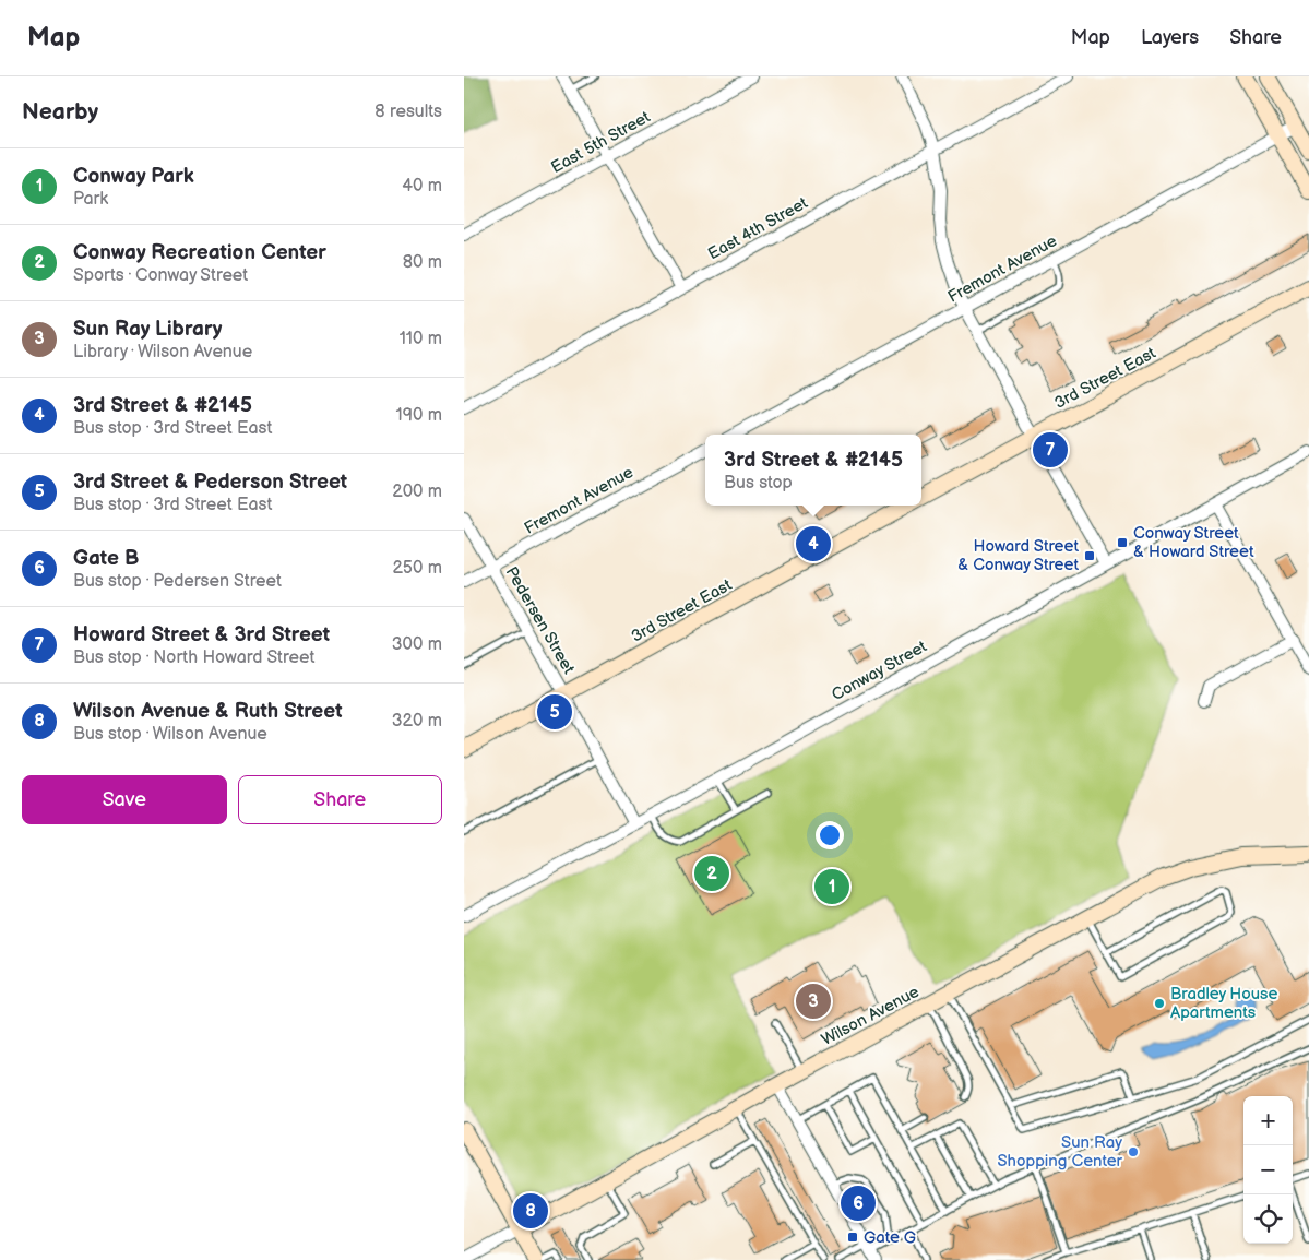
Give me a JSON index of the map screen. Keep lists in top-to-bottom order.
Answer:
{
  "streets": {
    "street": [
      "East 5th Street",
      "East 4th Street",
      "Fremont Avenue",
      "3rd Street East",
      "Pedersen Street",
      "Conway Street",
      "Wilson Avenue"
    ]
  },
  "crossings": [
    ["Fremont Avenue", "Pedersen Street"],
    ["3rd Street East", "Pedersen Street"],
    ["Pedersen Street", "Conway Street"]
  ],
  "places": {
    "transit": ["Conway Street & Howard Street", "Howard Street & Conway Street", "Gate G"],
    "other": ["Bradley House Apartments", "Sun Ray Shopping Center"]
  },
  "page": {
    "header": "Map",
    "nav": ["Map", "Layers", "Share"],
    "heading": ["Nearby", "8 results"],
    "list": [
      {
        "mark": "1",
        "name": "Conway Park",
        "note": "Park",
        "value": "40 m"
      },
      {
        "mark": "2",
        "name": "Conway Recreation Center",
        "note": "Sports · Conway Street",
        "value": "80 m"
      },
      {
        "mark": "3",
        "name": "Sun Ray Library",
        "note": "Library · Wilson Avenue",
        "value": "110 m"
      },
      {
        "mark": "4",
        "name": "3rd Street & #2145",
        "note": "Bus stop · 3rd Street East",
        "value": "190 m"
      },
      {
        "mark": "5",
        "name": "3rd Street & Pederson Street",
        "note": "Bus stop · 3rd Street East",
        "value": "200 m"
      },
      {
        "mark": "6",
        "name": "Gate B",
        "note": "Bus stop · Pedersen Street",
        "value": "250 m"
      },
      {
        "mark": "7",
        "name": "Howard Street & 3rd Street",
        "note": "Bus stop · North Howard Street",
        "value": "300 m"
      },
      {
        "mark": "8",
        "name": "Wilson Avenue & Ruth Street",
        "note": "Bus stop · Wilson Avenue",
        "value": "320 m"
      }
    ],
    "pins": [
      "7",
      "4",
      "5",
      "2",
      "1",
      "3",
      "6",
      "8"
    ],
    "popup": ["3rd Street & #2145", "Bus stop"],
    "buttons": ["Save", "Share"],
    "map_buttons": ["+", "−"]
  }
}
